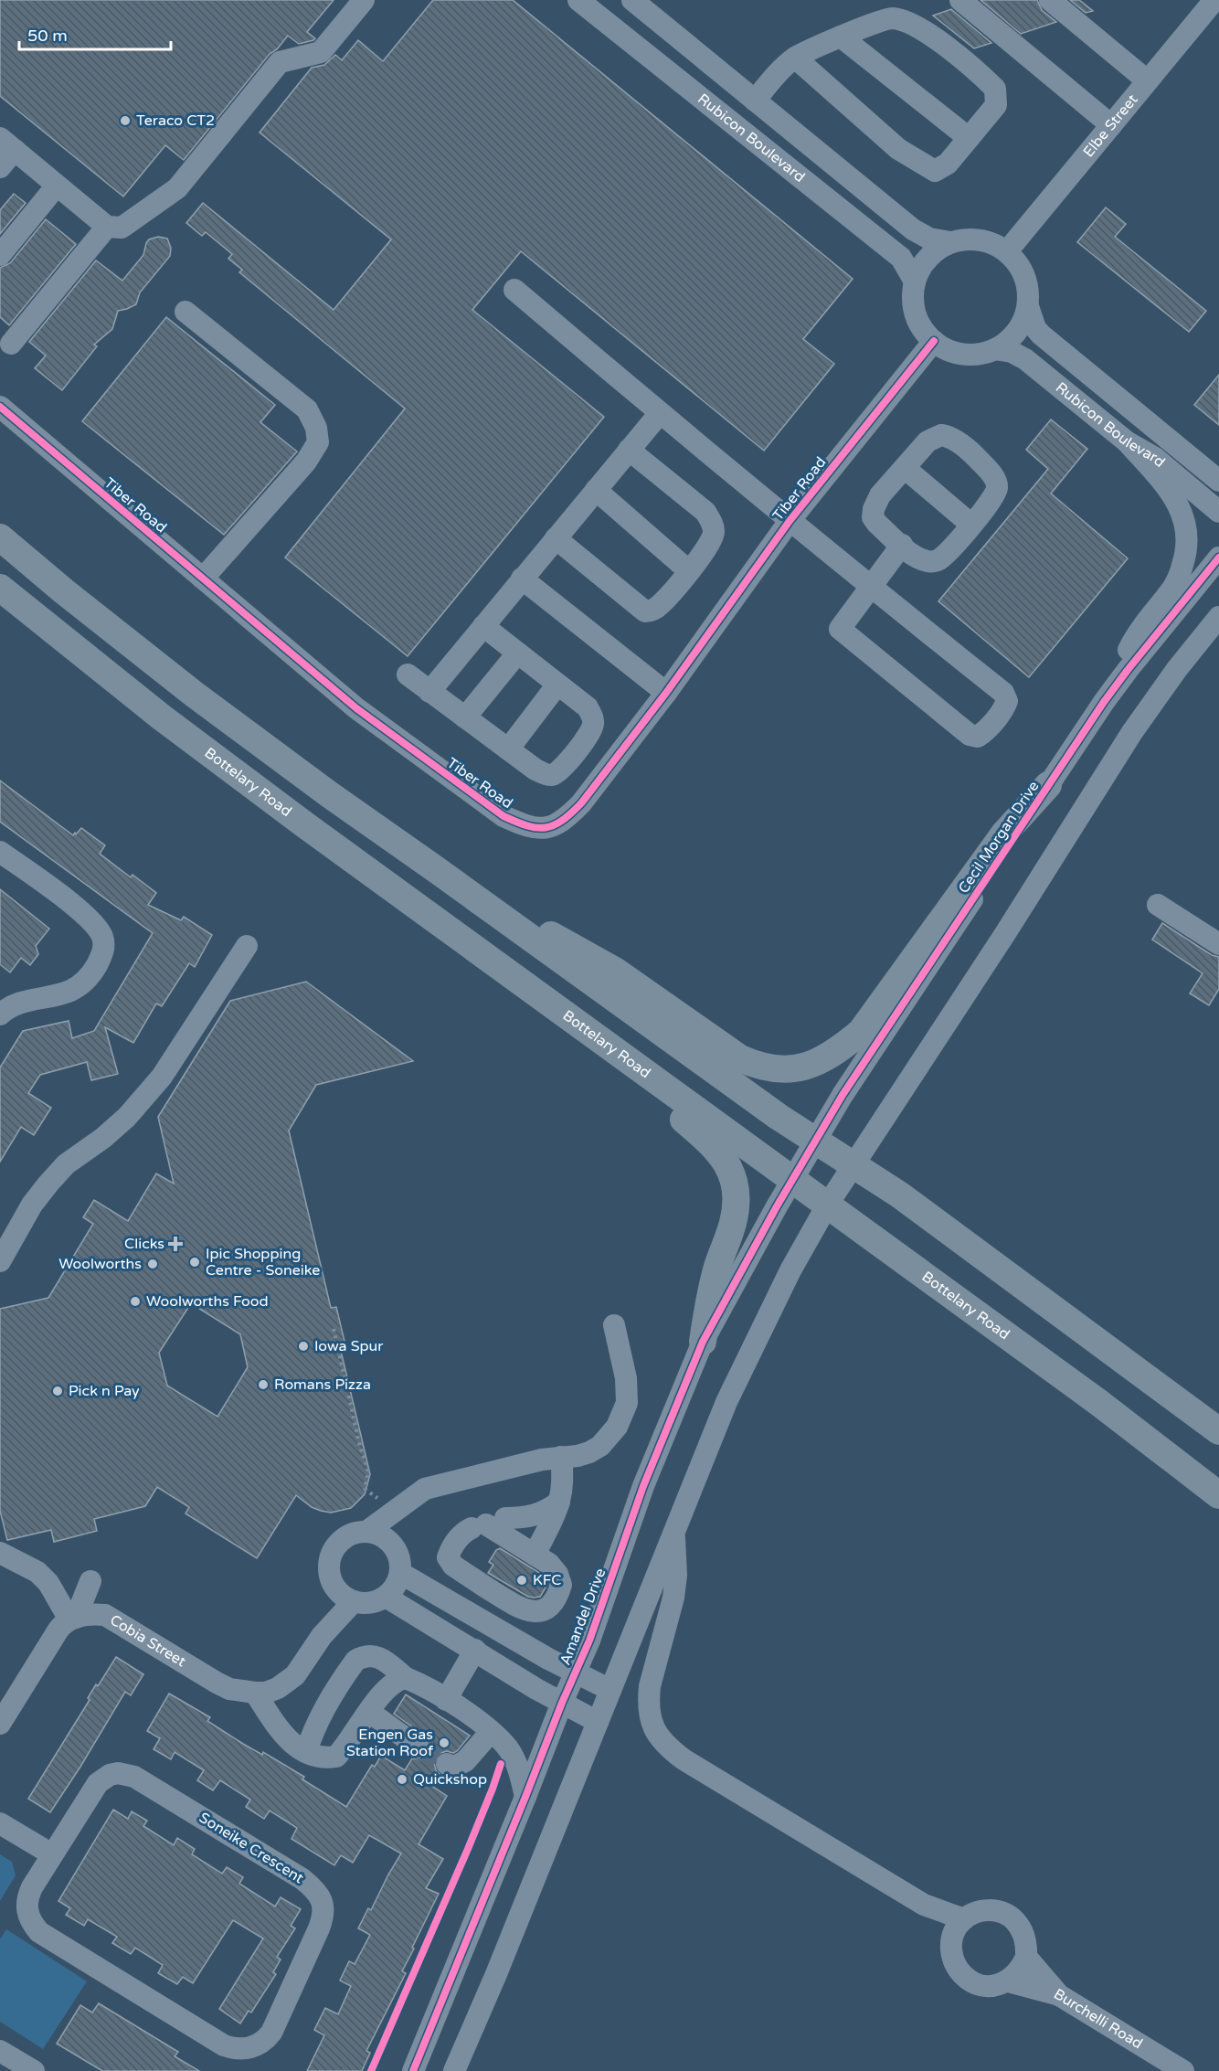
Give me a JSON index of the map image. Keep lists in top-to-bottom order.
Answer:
{
  "streets": {
    "main road": ["Bottelary Road"],
    "street": [
      "Elbe Street",
      "Rubicon Boulevard",
      "Tiber Road",
      "Cecil Morgan Drive",
      "Amandel Drive",
      "Cobia Street",
      "Soneike Crescent",
      "Burchelli Road"
    ]
  },
  "crossings": [
    ["Elbe Street", "Rubicon Boulevard"],
    ["Elbe Street", "Tiber Road"],
    ["Rubicon Boulevard", "Tiber Road"],
    ["Bottelary Road", "Cecil Morgan Drive"],
    ["Bottelary Road", "Amandel Drive"],
    ["Cecil Morgan Drive", "Amandel Drive"]
  ],
  "places": {
    "other": [
      "Teraco CT2",
      "Ipic Shopping Centre - Soneike",
      "Woolworths",
      "Woolworths Food",
      "Iowa Spur",
      "Romans Pizza",
      "Pick n Pay",
      "KFC",
      "Engen Gas Station Roof",
      "Quickshop"
    ],
    "health": ["Clicks"]
  },
  "scale_bar": "50 m"
}
